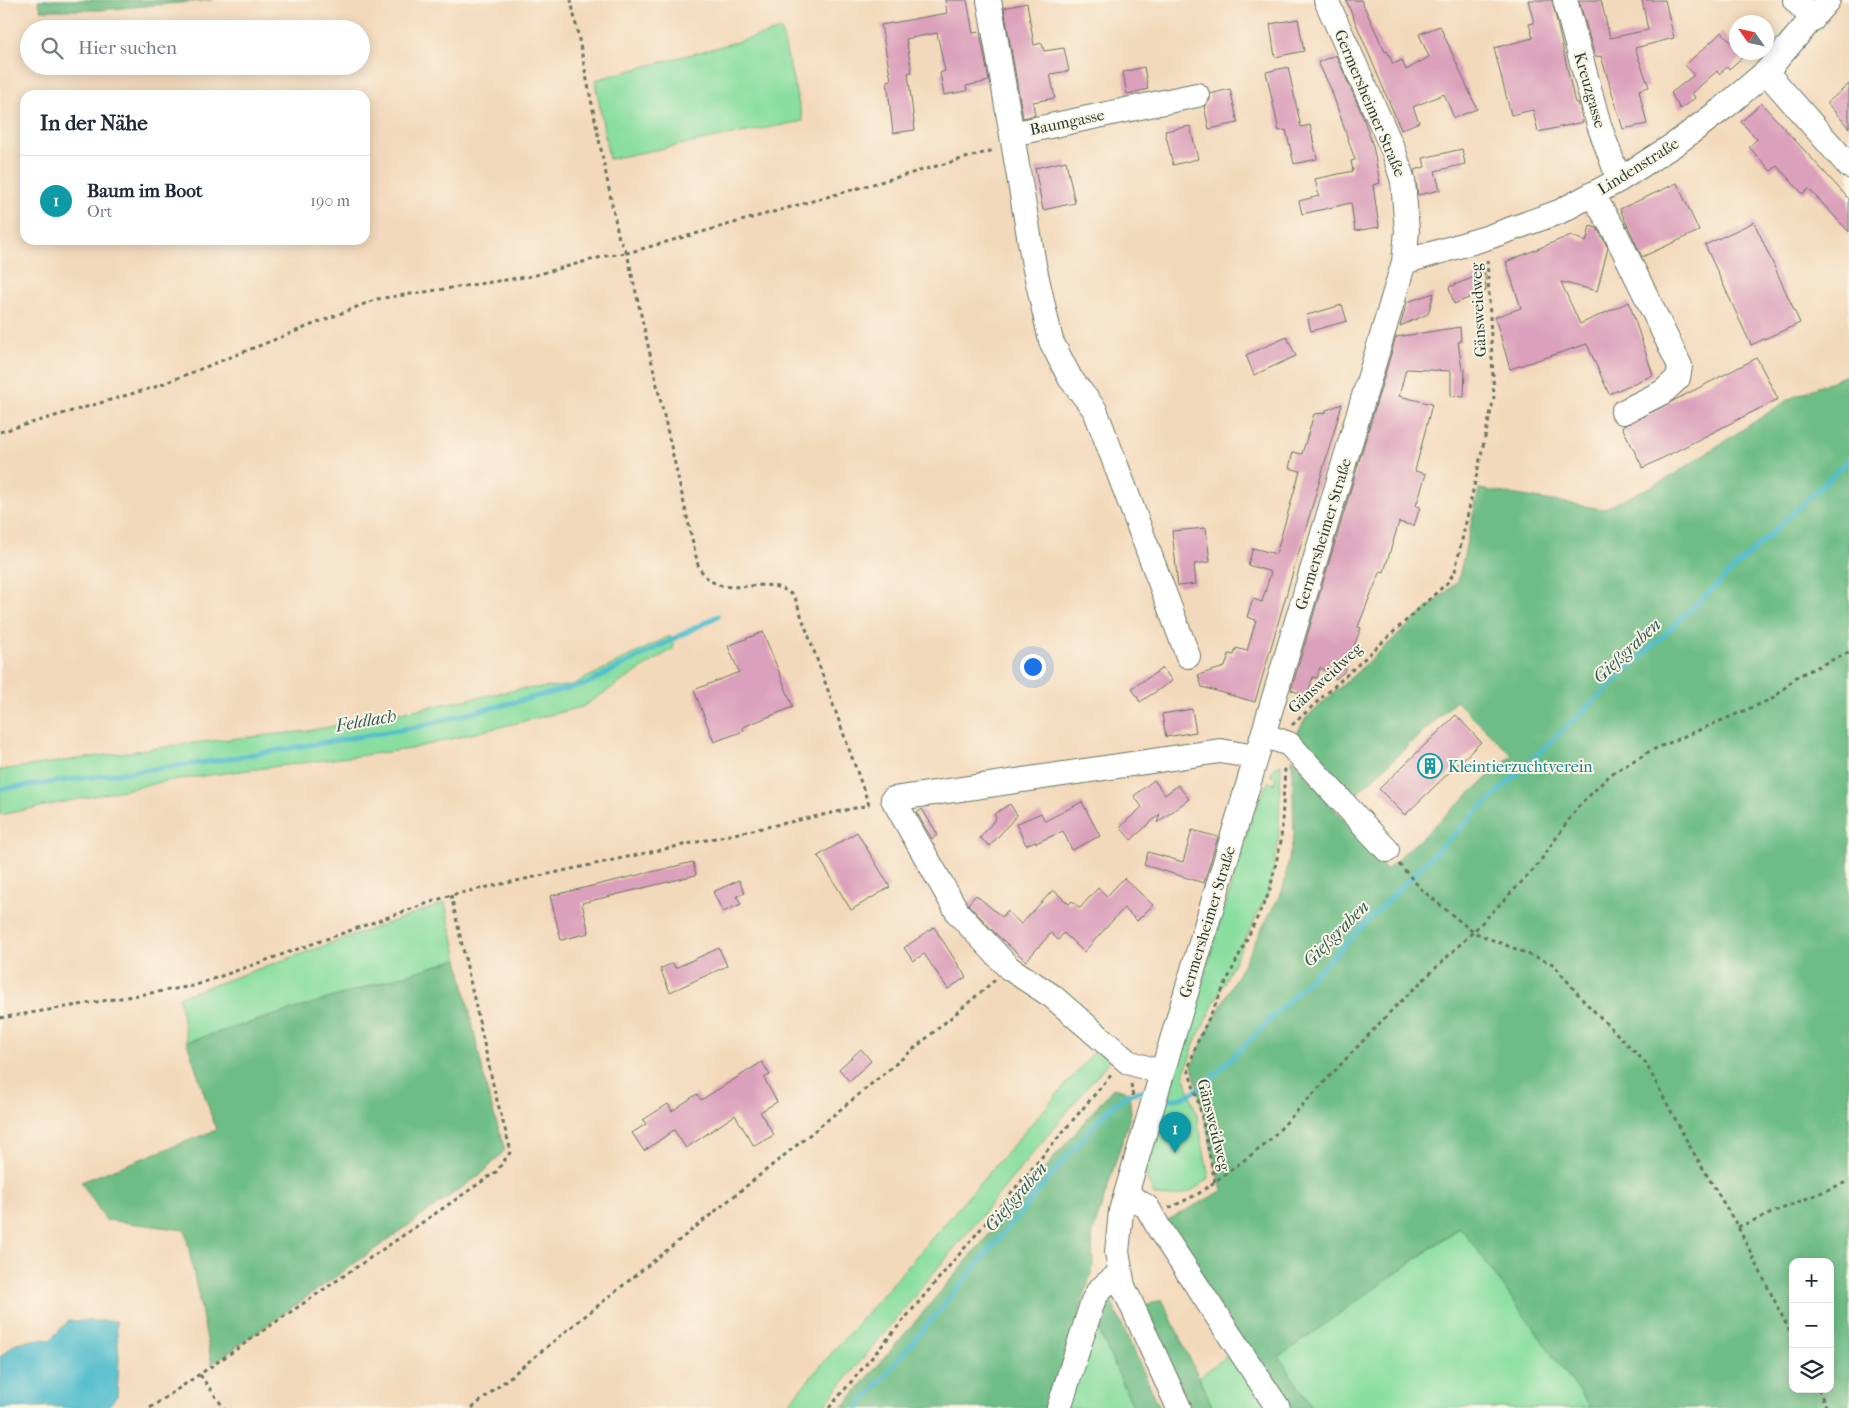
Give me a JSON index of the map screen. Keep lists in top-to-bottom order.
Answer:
{
  "streets": {
    "street": [
      "Kreuzgasse",
      "Germersheimer Straße",
      "Baumgasse",
      "Lindenstraße"
    ],
    "path": ["Gänsweidweg"]
  },
  "crossings": [
    ["Kreuzgasse", "Lindenstraße"],
    ["Germersheimer Straße", "Lindenstraße"],
    ["Lindenstraße", "Gänsweidweg"]
  ],
  "water": ["Gießgraben", "Feldlach"],
  "places": {
    "building": ["Kleintierzuchtverein"]
  },
  "north": "top left",
  "page": {
    "search": "Hier suchen",
    "heading": "In der Nähe",
    "list": [
      {
        "mark": "1",
        "name": "Baum im Boot",
        "note": "Ort",
        "value": "190 m"
      }
    ],
    "pins": "1",
    "map_buttons": ["+", "−"]
  }
}
